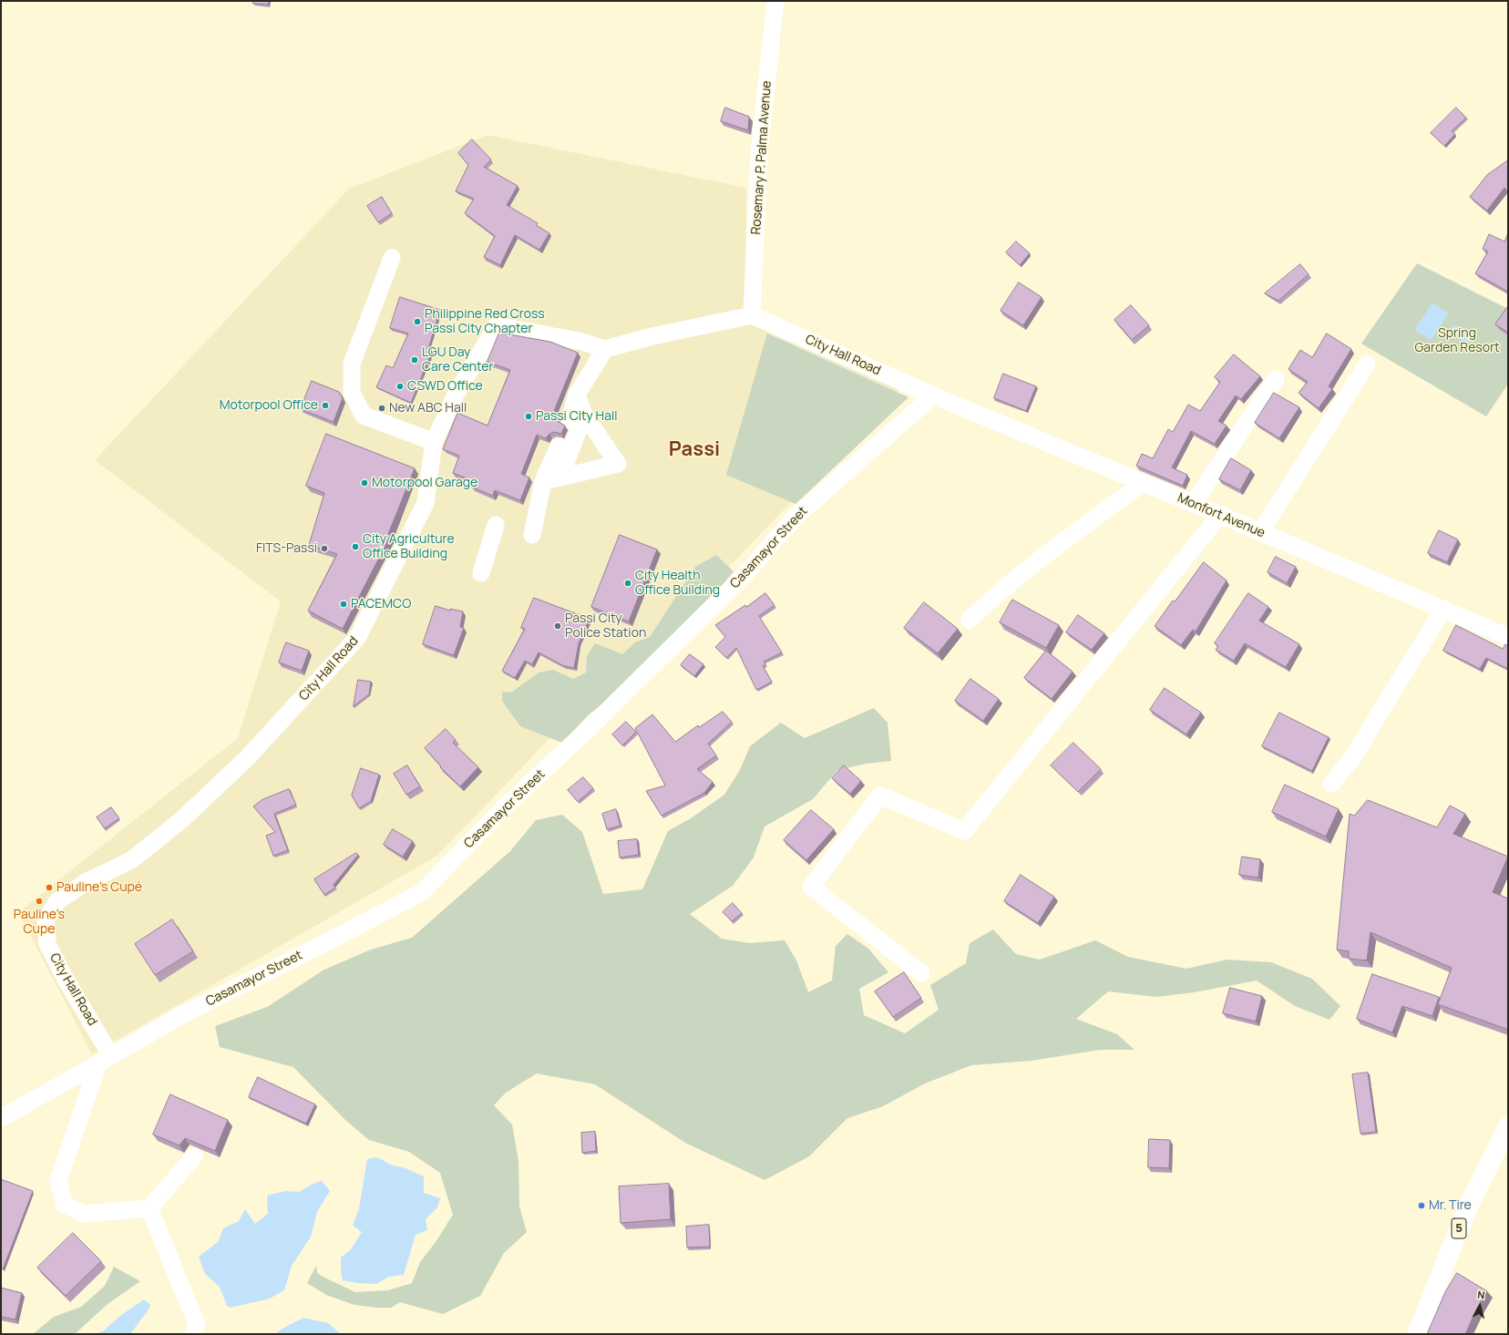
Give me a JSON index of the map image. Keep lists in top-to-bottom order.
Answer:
{
  "streets": {
    "highway": ["5"],
    "street": [
      "Rosemary P. Palma Avenue",
      "City Hall Road",
      "Monfort Avenue",
      "Casamayor Street"
    ]
  },
  "crossings": [
    ["Rosemary P. Palma Avenue", "City Hall Road"],
    ["City Hall Road", "Monfort Avenue"],
    ["City Hall Road", "Casamayor Street"],
    ["Monfort Avenue", "Casamayor Street"]
  ],
  "districts": ["Passi"],
  "parks": ["Spring Garden Resort"],
  "places": [
    "Philippine Red Cross Passi City Chapter",
    "LGU Day Care Center",
    "CSWD Office",
    "Motorpool Office",
    "New ABC Hall",
    "Passi City Hall",
    "Motorpool Garage",
    "City Agriculture Office Building",
    "FITS-Passi",
    "City Health Office Building",
    "PACEMCO",
    "Passi City Police Station",
    "Pauline's Cupé",
    "Pauline's Cupe",
    "Mr. Tire"
  ],
  "north": "top"
}
